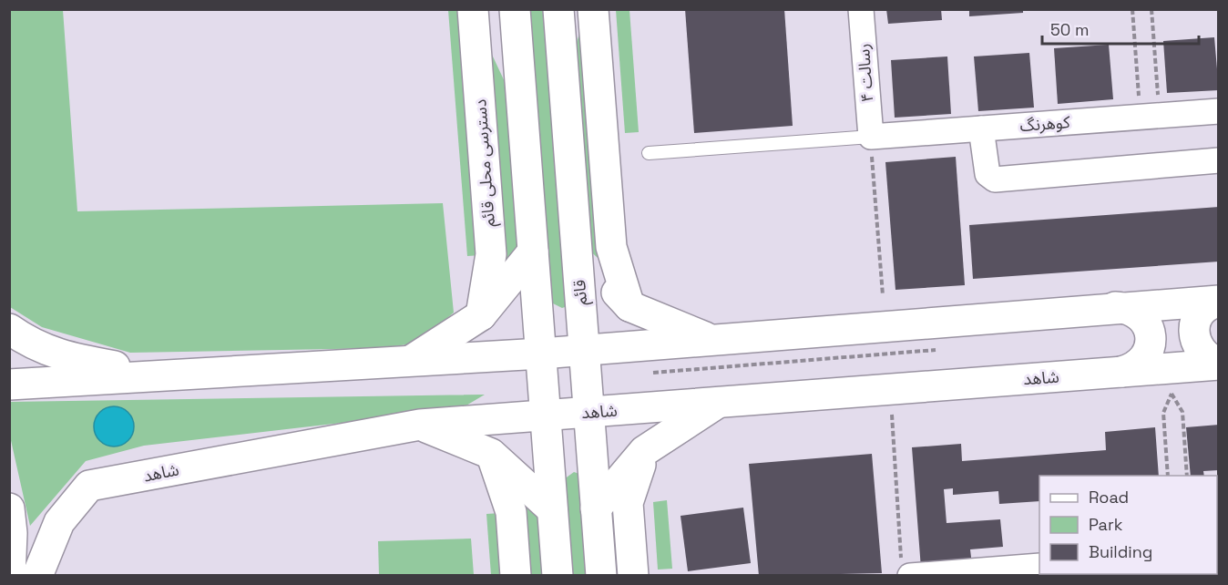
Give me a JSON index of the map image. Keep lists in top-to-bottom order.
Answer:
{
  "streets": {
    "main road": ["دسترسی محلی قائم", "قائم", "شاهد"],
    "street": ["رسالت ۴", "کوهرنگ"]
  },
  "crossings": [
    ["رسالت ۴", "کوهرنگ"],
    ["قائم", "شاهد"]
  ],
  "legend": ["Road", "Park", "Building"],
  "scale_bar": "50 m"
}
